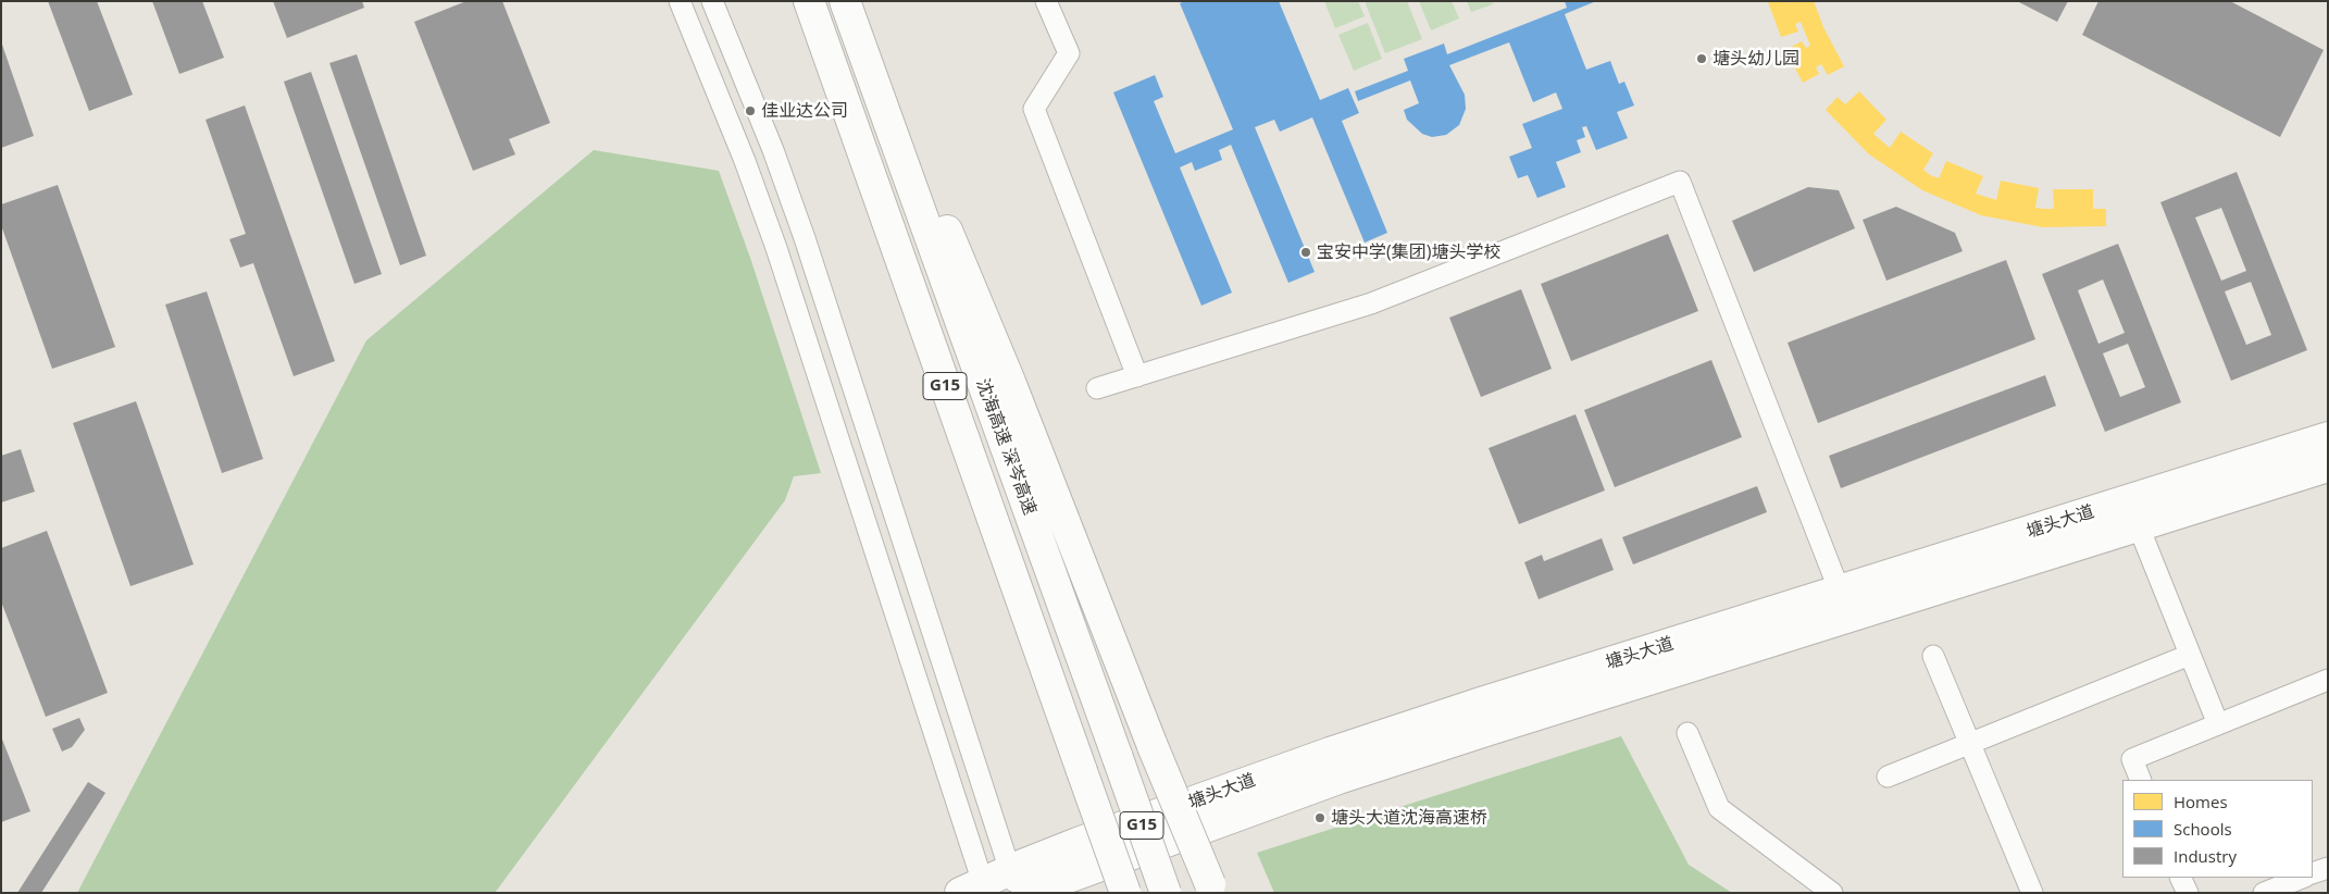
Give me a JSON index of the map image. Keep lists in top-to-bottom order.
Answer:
{
  "streets": {
    "main road": ["G15", "沈海高速 深岑高速", "塘头大道"]
  },
  "places": [
    "塘头幼儿园",
    "佳业达公司",
    "宝安中学(集团)塘头学校",
    "塘头大道沈海高速桥"
  ],
  "legend": ["Homes", "Schools", "Industry"]
}
